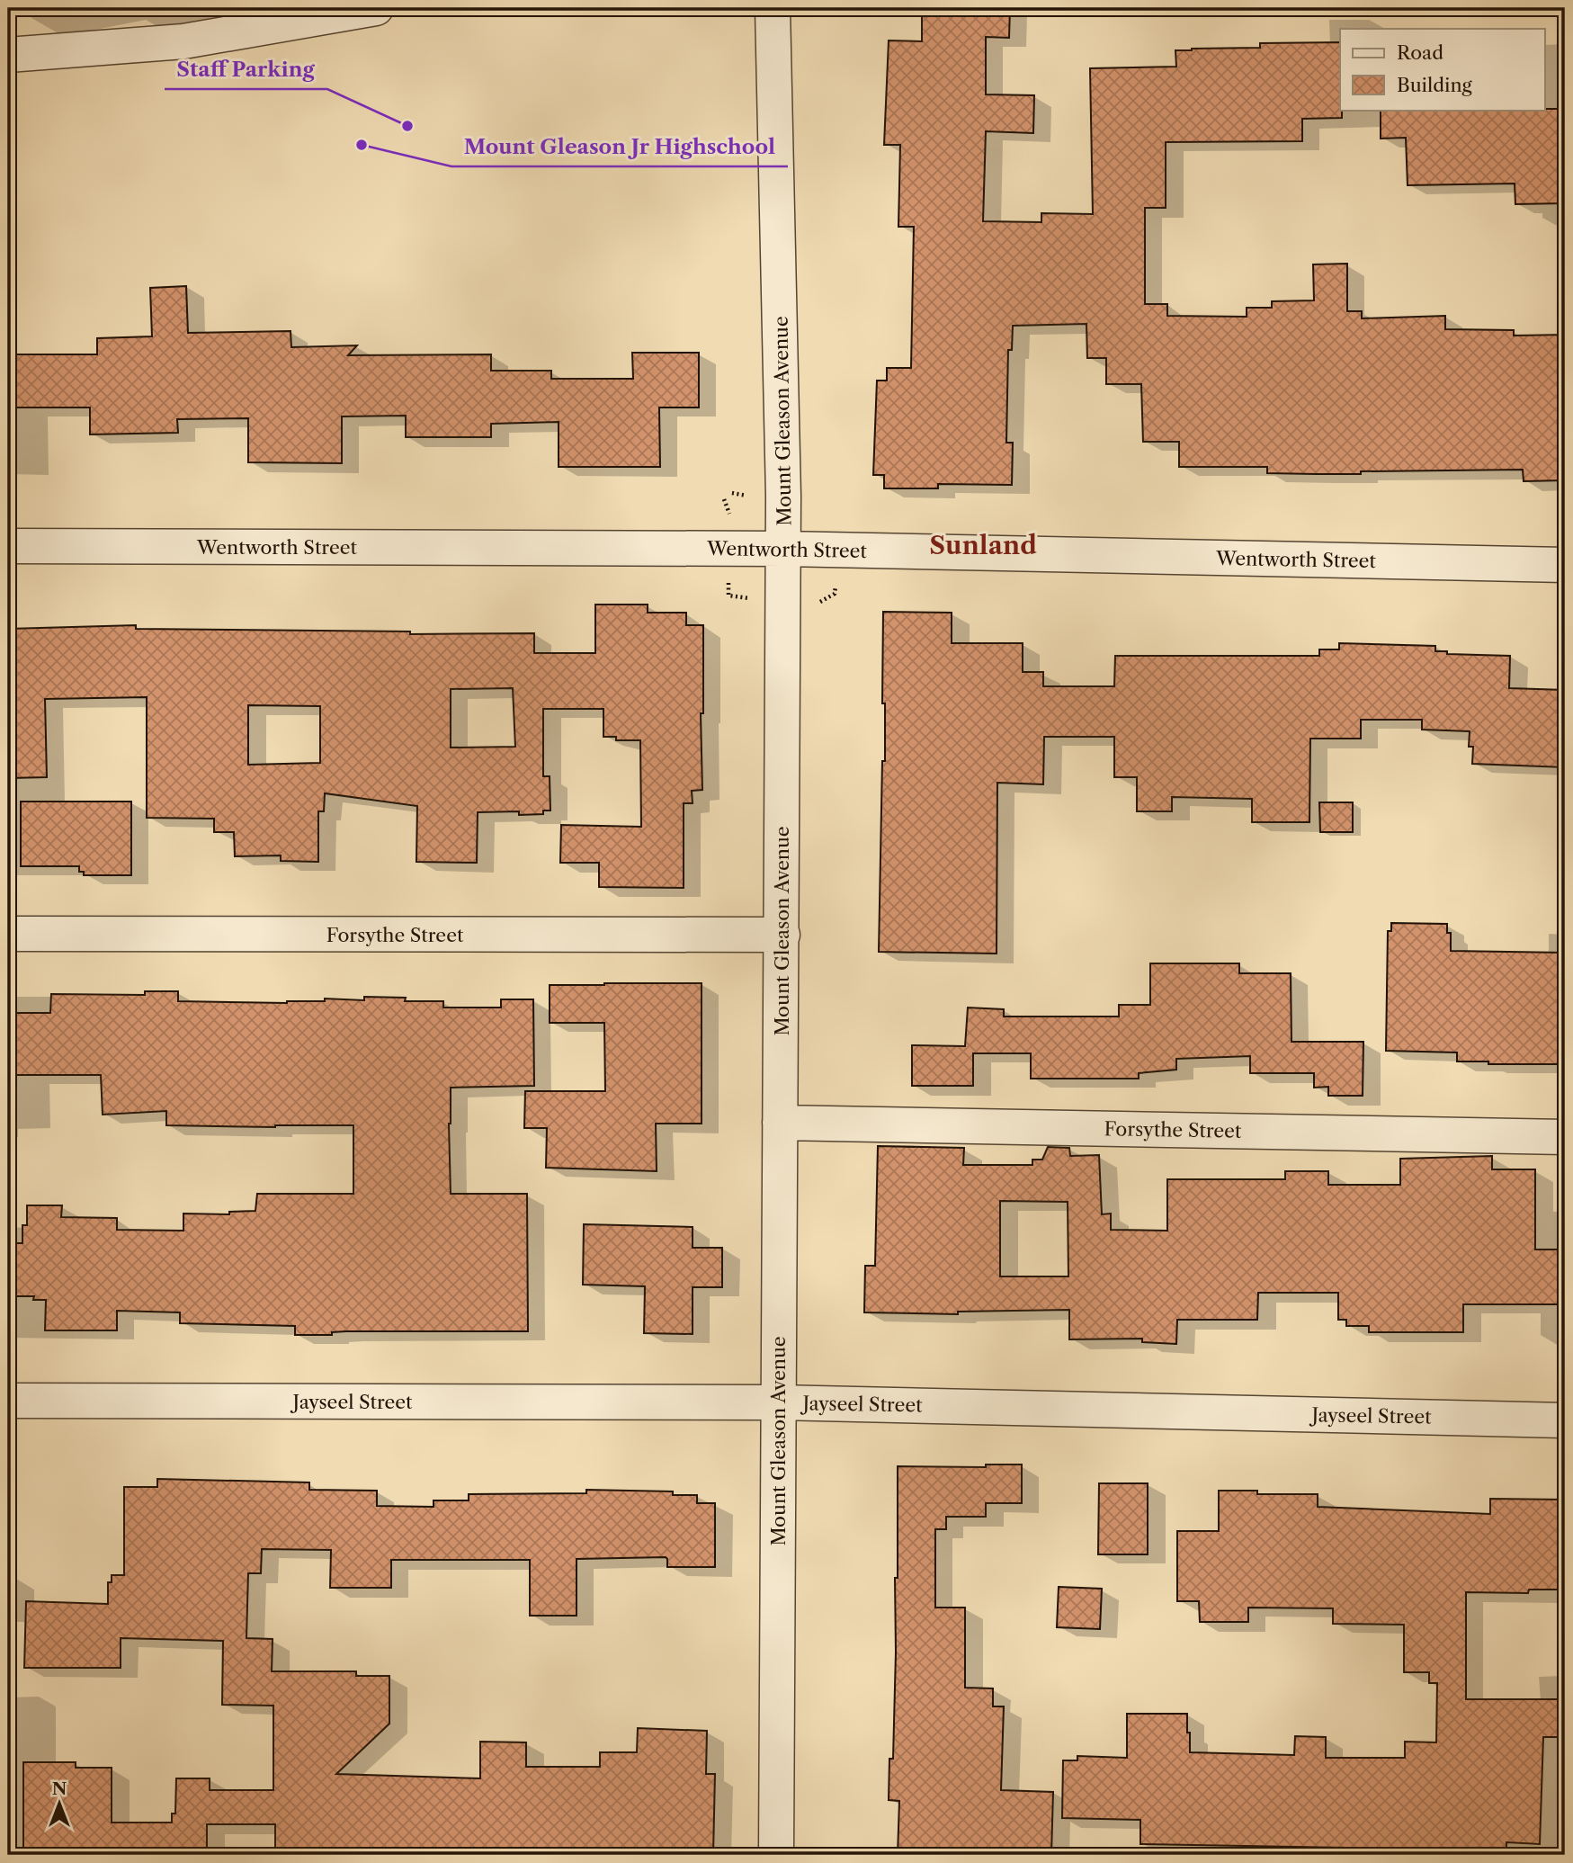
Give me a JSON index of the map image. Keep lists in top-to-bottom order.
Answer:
{
  "streets": {
    "street": [
      "Mount Gleason Avenue",
      "Wentworth Street",
      "Forsythe Street",
      "Jayseel Street"
    ]
  },
  "crossings": [
    ["Mount Gleason Avenue", "Wentworth Street"],
    ["Mount Gleason Avenue", "Forsythe Street"],
    ["Mount Gleason Avenue", "Jayseel Street"]
  ],
  "districts": ["Sunland"],
  "places": ["Staff Parking", "Mount Gleason Jr Highschool"],
  "legend": ["Road", "Building"],
  "north": "top"
}
